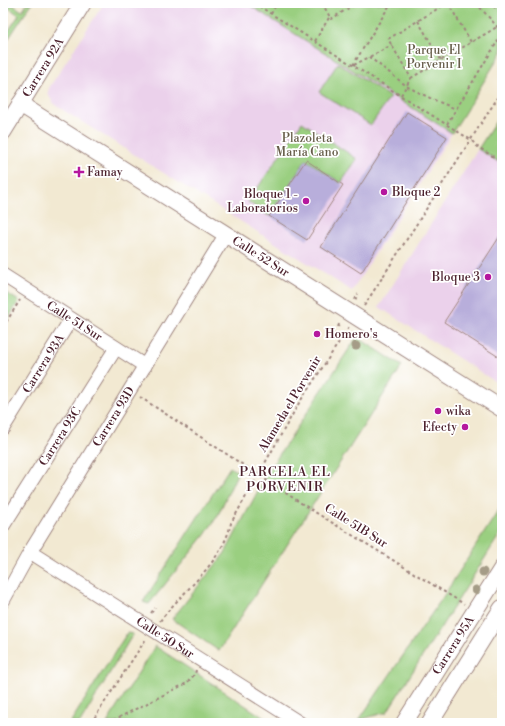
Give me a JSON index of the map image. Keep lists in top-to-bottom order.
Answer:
{
  "streets": {
    "street": [
      "Carrera 92A",
      "Calle 52 Sur",
      "Calle 51 Sur",
      "Carrera 93A",
      "Carrera 93D",
      "Carrera 93C",
      "Calle 50 Sur",
      "Carrera 95A"
    ],
    "path": ["Alameda el Porvenir", "Calle 51B Sur"]
  },
  "crossings": [
    ["Carrera 92A", "Calle 52 Sur"],
    ["Calle 52 Sur", "Alameda el Porvenir"],
    ["Calle 52 Sur", "Carrera 93D"],
    ["Calle 51 Sur", "Carrera 93A"],
    ["Calle 51 Sur", "Carrera 93D"],
    ["Calle 51 Sur", "Carrera 93C"],
    ["Alameda el Porvenir", "Calle 51B Sur"],
    ["Alameda el Porvenir", "Calle 50 Sur"],
    ["Carrera 93D", "Calle 51B Sur"],
    ["Carrera 93D", "Calle 50 Sur"],
    ["Calle 51B Sur", "Carrera 95A"]
  ],
  "districts": ["PARCELA EL PORVENIR"],
  "parks": ["Parque El Porvenir I", "Plazoleta María Cano"],
  "places": {
    "health": ["Famay"],
    "other": [
      "Bloque 2",
      "Bloque 1 - Laboratorios",
      "Bloque 3",
      "Homero's",
      "wika",
      "Efecty"
    ]
  }
}
